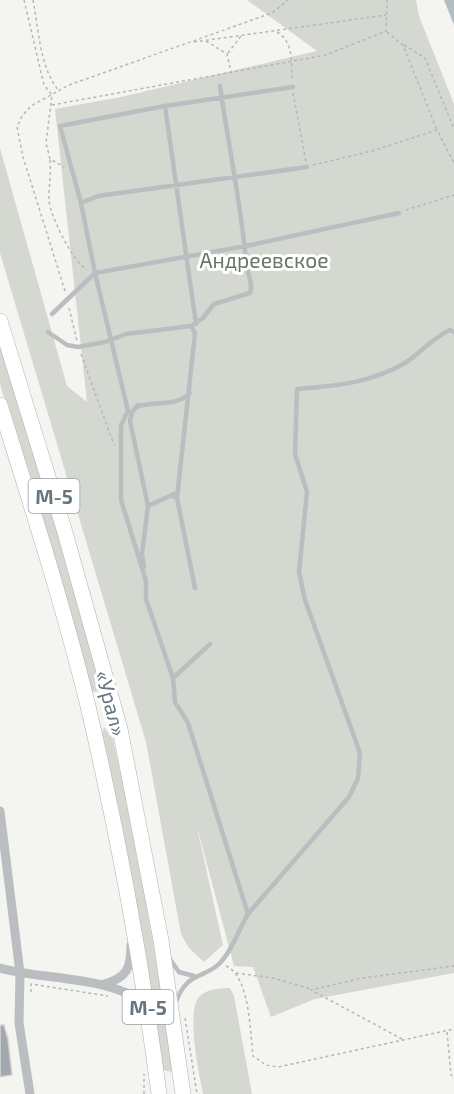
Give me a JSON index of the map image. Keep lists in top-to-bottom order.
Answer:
{
  "streets": {
    "main road": ["М-5", "«Урал»"]
  },
  "parks": ["Андреевское"]
}
